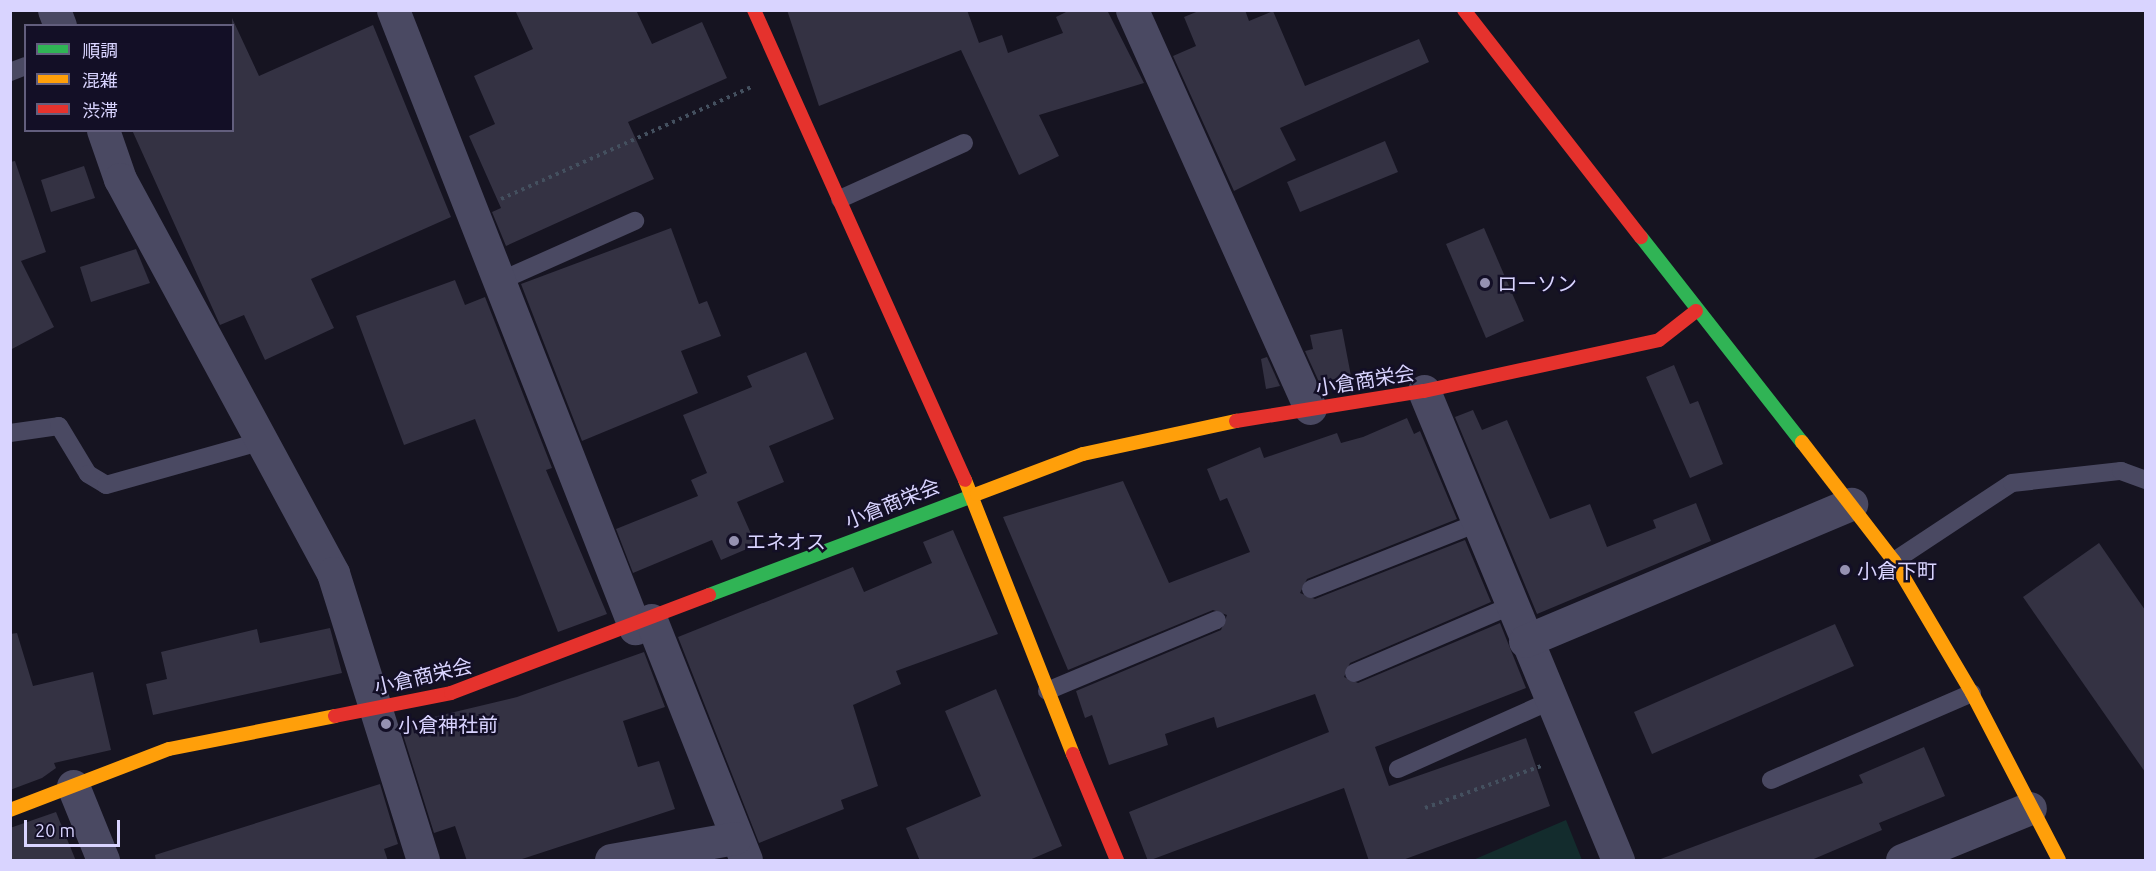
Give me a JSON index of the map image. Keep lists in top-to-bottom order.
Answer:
{
  "streets": {
    "street": ["小倉商栄会"]
  },
  "places": [
    "ローソン",
    "エネオス",
    "小倉下町",
    "小倉神社前"
  ],
  "legend": ["順調", "混雑", "渋滞"],
  "scale_bar": "20 m"
}
